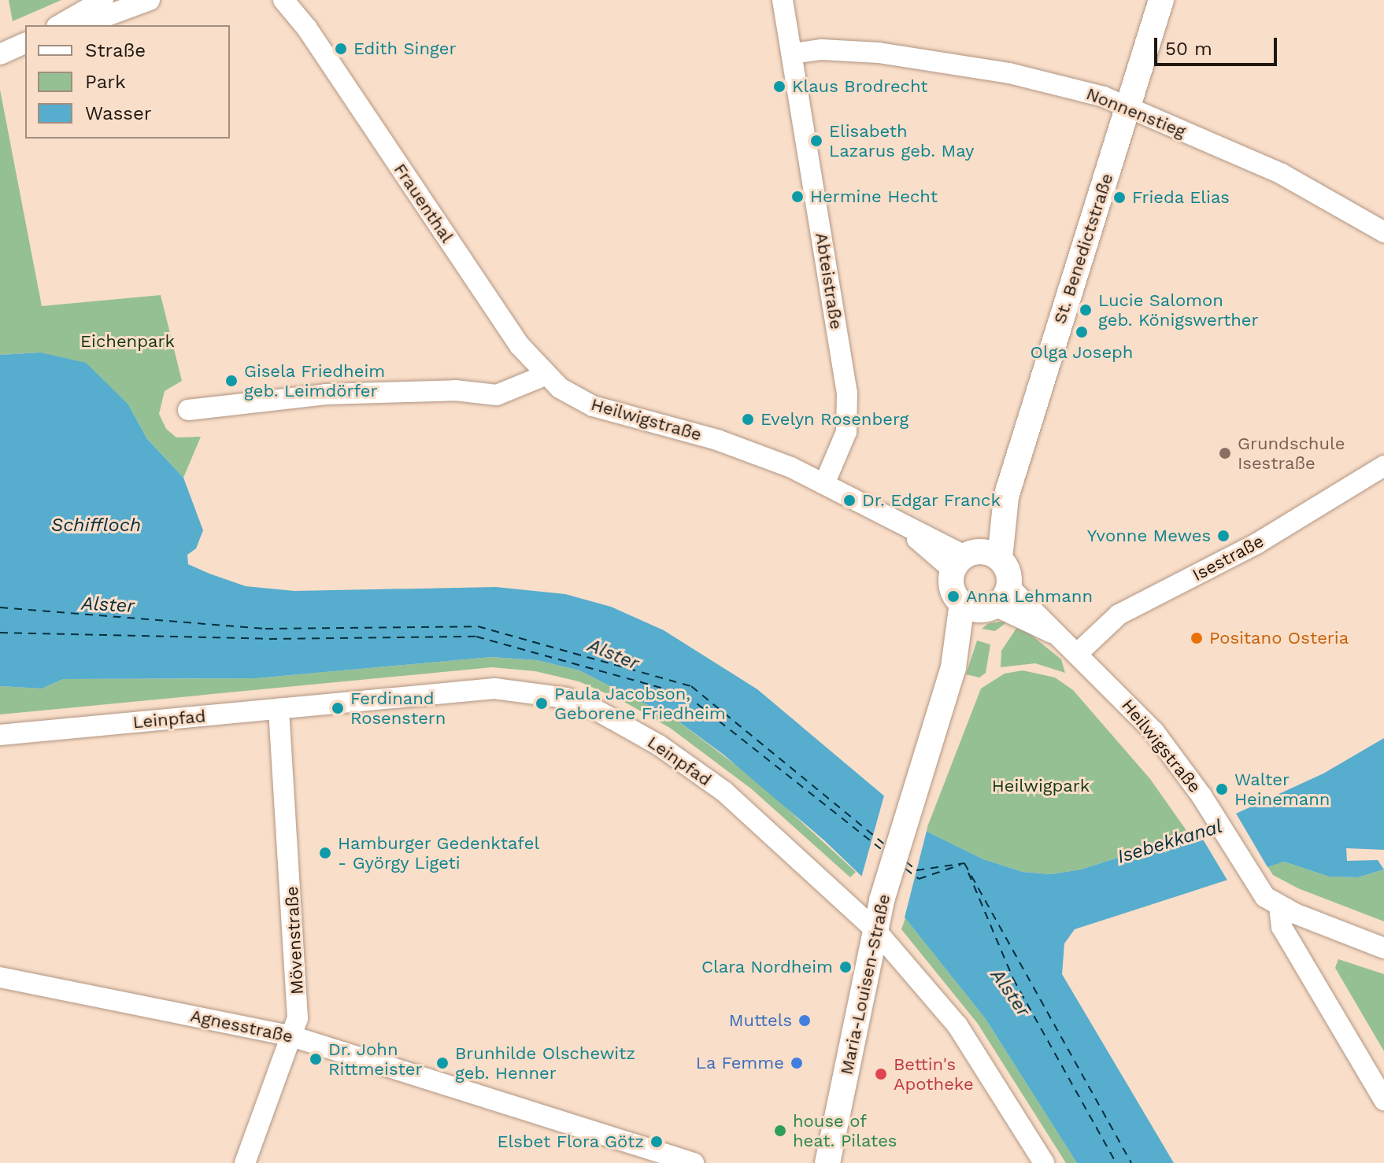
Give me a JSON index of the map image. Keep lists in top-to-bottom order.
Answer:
{
  "streets": {
    "main road": ["St. Benedictstraße", "Maria-Louisen-Straße"],
    "street": [
      "Nonnenstieg",
      "Frauenthal",
      "Abteistraße",
      "Heilwigstraße",
      "Isestraße",
      "Leinpfad",
      "Mövenstraße",
      "Agnesstraße"
    ]
  },
  "crossings": [
    ["Nonnenstieg", "St. Benedictstraße"],
    ["Nonnenstieg", "Abteistraße"],
    ["Frauenthal", "Heilwigstraße"],
    ["St. Benedictstraße", "Heilwigstraße"],
    ["Abteistraße", "Heilwigstraße"],
    ["Heilwigstraße", "Isestraße"],
    ["Heilwigstraße", "Maria-Louisen-Straße"],
    ["Leinpfad", "Mövenstraße"],
    ["Leinpfad", "Maria-Louisen-Straße"],
    ["Mövenstraße", "Agnesstraße"]
  ],
  "water": ["Schiffloch", "Alster", "Isebekkanal"],
  "parks": ["Eichenpark", "Heilwigpark"],
  "places": [
    "Edith Singer",
    "Klaus Brodrecht",
    "Elisabeth Lazarus geb. May",
    "Hermine Hecht",
    "Frieda Elias",
    "Lucie Salomon geb. Königswerther",
    "Olga Joseph",
    "Gisela Friedheim geb. Leimdörfer",
    "Evelyn Rosenberg",
    "Grundschule Isestraße",
    "Dr. Edgar Franck",
    "Yvonne Mewes",
    "Anna Lehmann",
    "Positano Osteria",
    "Paula Jacobson, Geborene Friedheim",
    "Ferdinand Rosenstern",
    "Walter Heinemann",
    "Hamburger Gedenktafel - György Ligeti",
    "Clara Nordheim",
    "Muttels",
    "Dr. John Rittmeister",
    "Brunhilde Olschewitz geb. Henner",
    "La Femme",
    "Bettin's Apotheke",
    "house of heat. Pilates",
    "Elsbet Flora Götz"
  ],
  "legend": ["Straße", "Park", "Wasser"],
  "scale_bar": "50 m"
}
